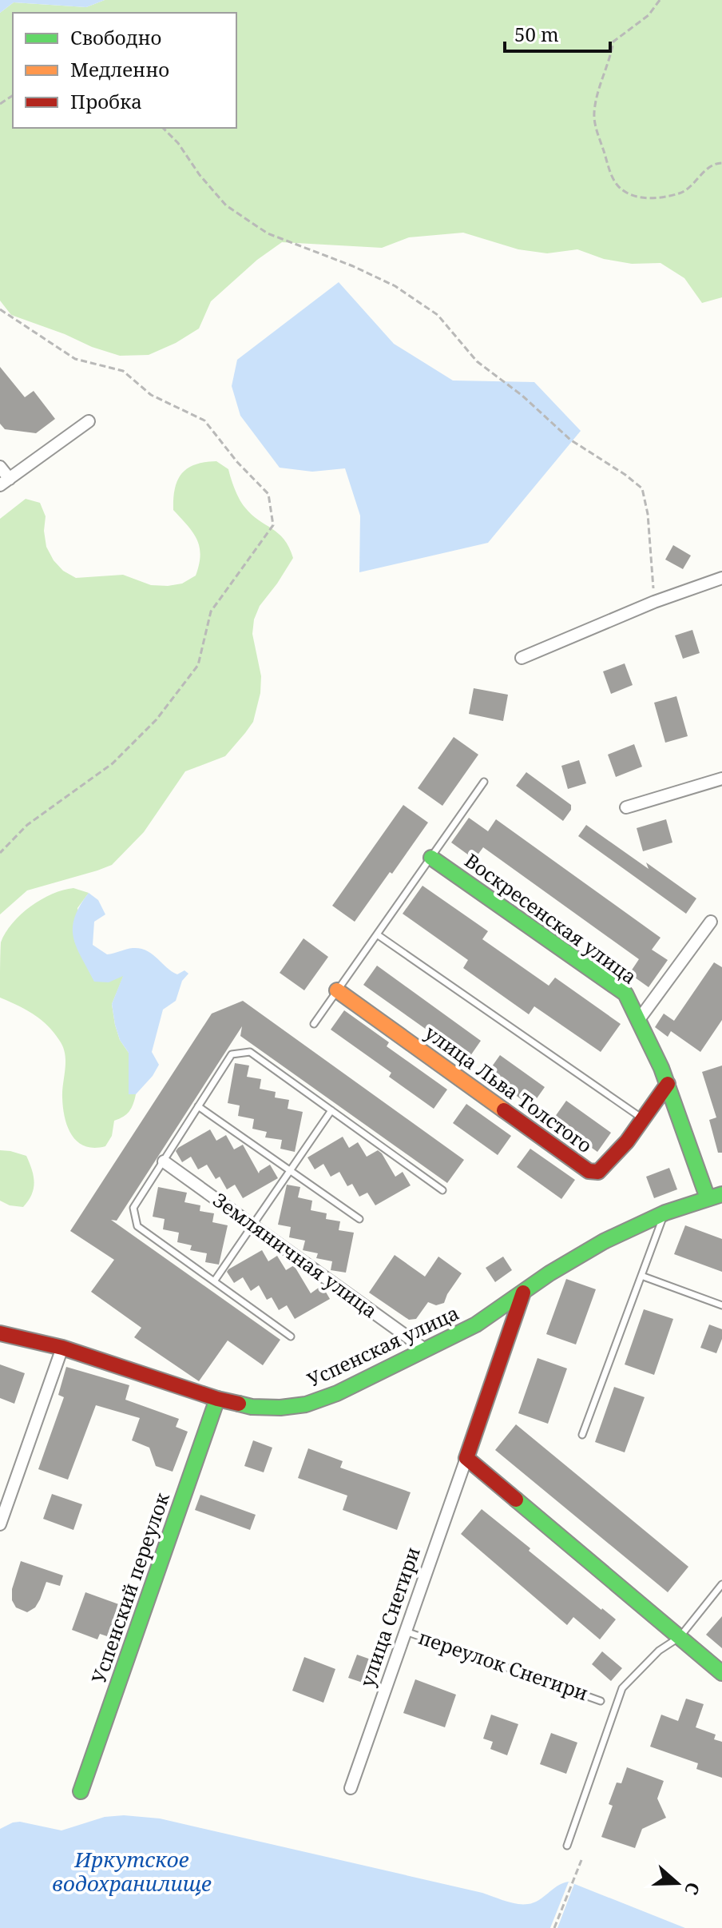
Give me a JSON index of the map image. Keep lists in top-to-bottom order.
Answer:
{
  "streets": {
    "street": [
      "Воскресенская улица",
      "улица Льва Толстого",
      "Земляничная улица",
      "Успенская улица",
      "Успенский переулок",
      "улица Снегири"
    ],
    "lane": ["переулок Снегири"]
  },
  "crossings": [
    ["Воскресенская улица", "улица Льва Толстого"],
    ["Воскресенская улица", "Успенская улица"],
    ["Земляничная улица", "Успенская улица"],
    ["Успенская улица", "Успенский переулок"],
    ["Успенская улица", "улица Снегири"],
    ["улица Снегири", "переулок Снегири"]
  ],
  "water": ["Иркутское водохранилище"],
  "legend": ["Свободно", "Медленно", "Пробка"],
  "scale_bar": "50 m",
  "north": "right"
}
